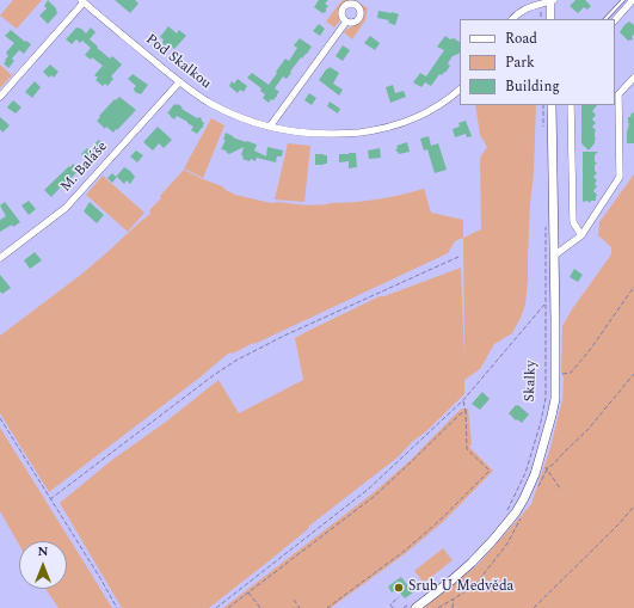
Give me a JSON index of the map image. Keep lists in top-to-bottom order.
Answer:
{
  "streets": {
    "street": ["Pod Skalkou", "M. Baláše", "Skalky"]
  },
  "crossings": [
    ["Pod Skalkou", "M. Baláše"]
  ],
  "places": ["Srub U Medvěda"],
  "legend": ["Road", "Park", "Building"],
  "north": "top"
}
